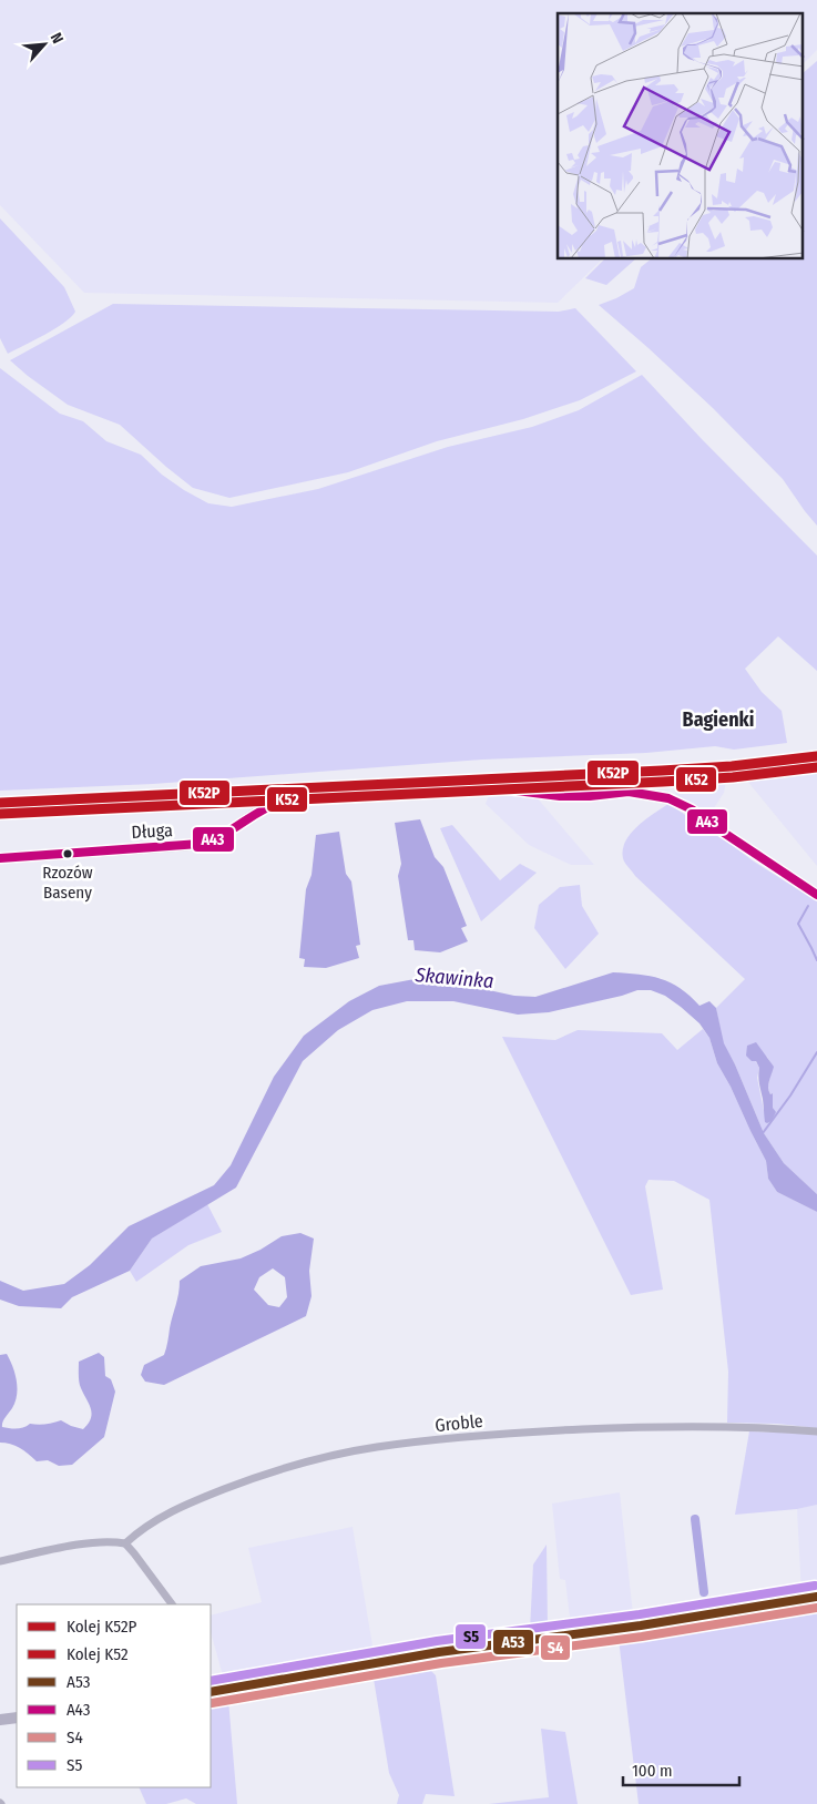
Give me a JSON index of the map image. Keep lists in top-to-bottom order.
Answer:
{
  "streets": {
    "street": ["Długa", "Groble"]
  },
  "districts": ["Bagienki"],
  "water": ["Skawinka"],
  "places": ["Rzozów Baseny"],
  "lines": [
    "rail line K52P",
    "rail line K52",
    "transit line A43",
    "transit line S5",
    "transit line A53",
    "transit line S4"
  ],
  "legend": [
    "Kolej K52P",
    "Kolej K52",
    "A53",
    "A43",
    "S4",
    "S5"
  ],
  "scale_bar": "100 m",
  "north": "top right"
}
